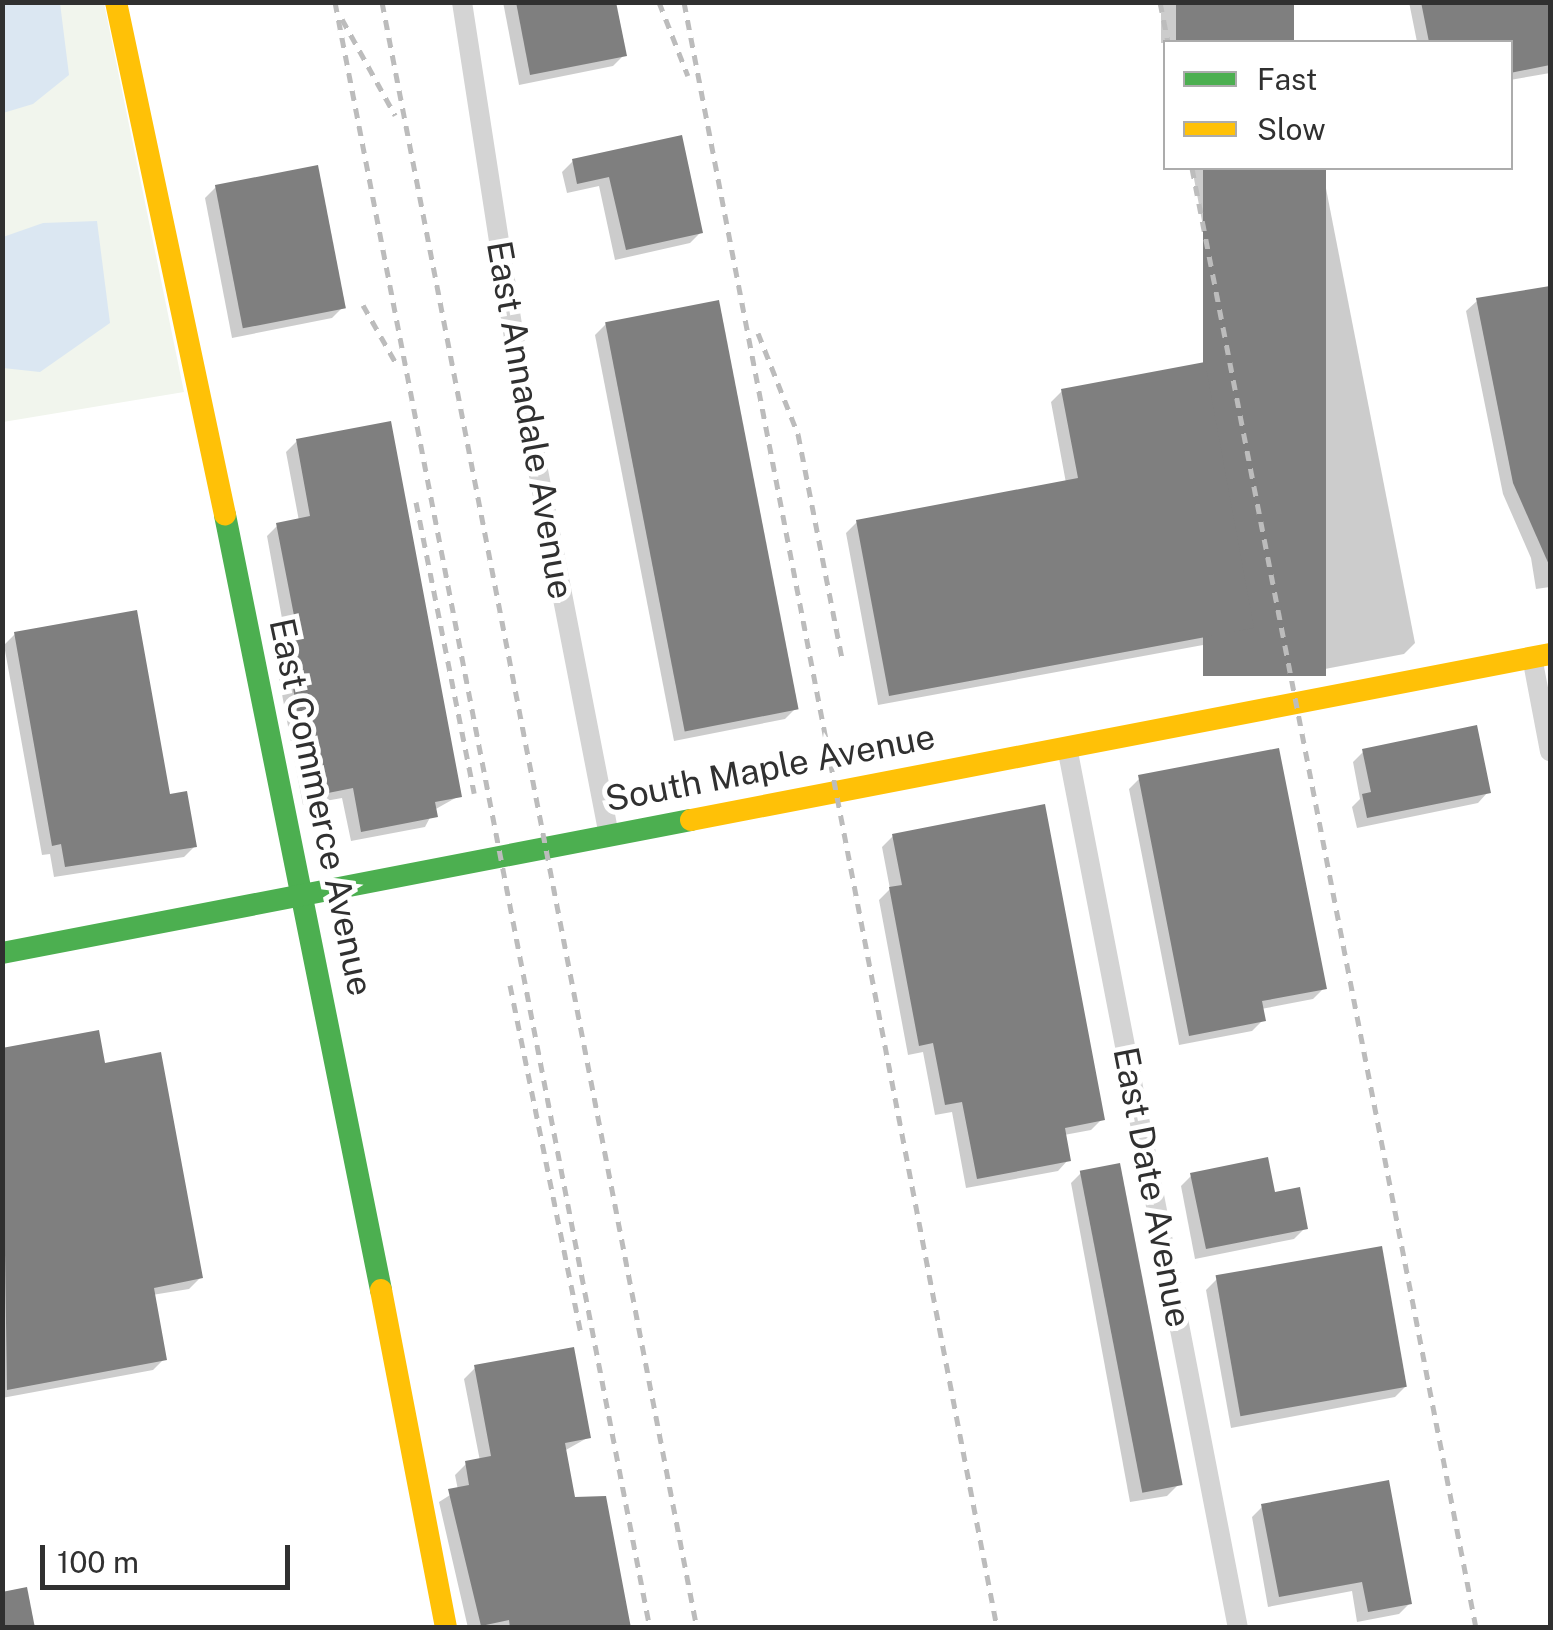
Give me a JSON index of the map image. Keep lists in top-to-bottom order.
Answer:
{
  "streets": {
    "street": [
      "East Annadale Avenue",
      "South Maple Avenue",
      "East Commerce Avenue",
      "East Date Avenue"
    ]
  },
  "crossings": [
    ["East Annadale Avenue", "South Maple Avenue"],
    ["South Maple Avenue", "East Commerce Avenue"],
    ["South Maple Avenue", "East Date Avenue"]
  ],
  "legend": ["Fast", "Slow"],
  "scale_bar": "100 m"
}
